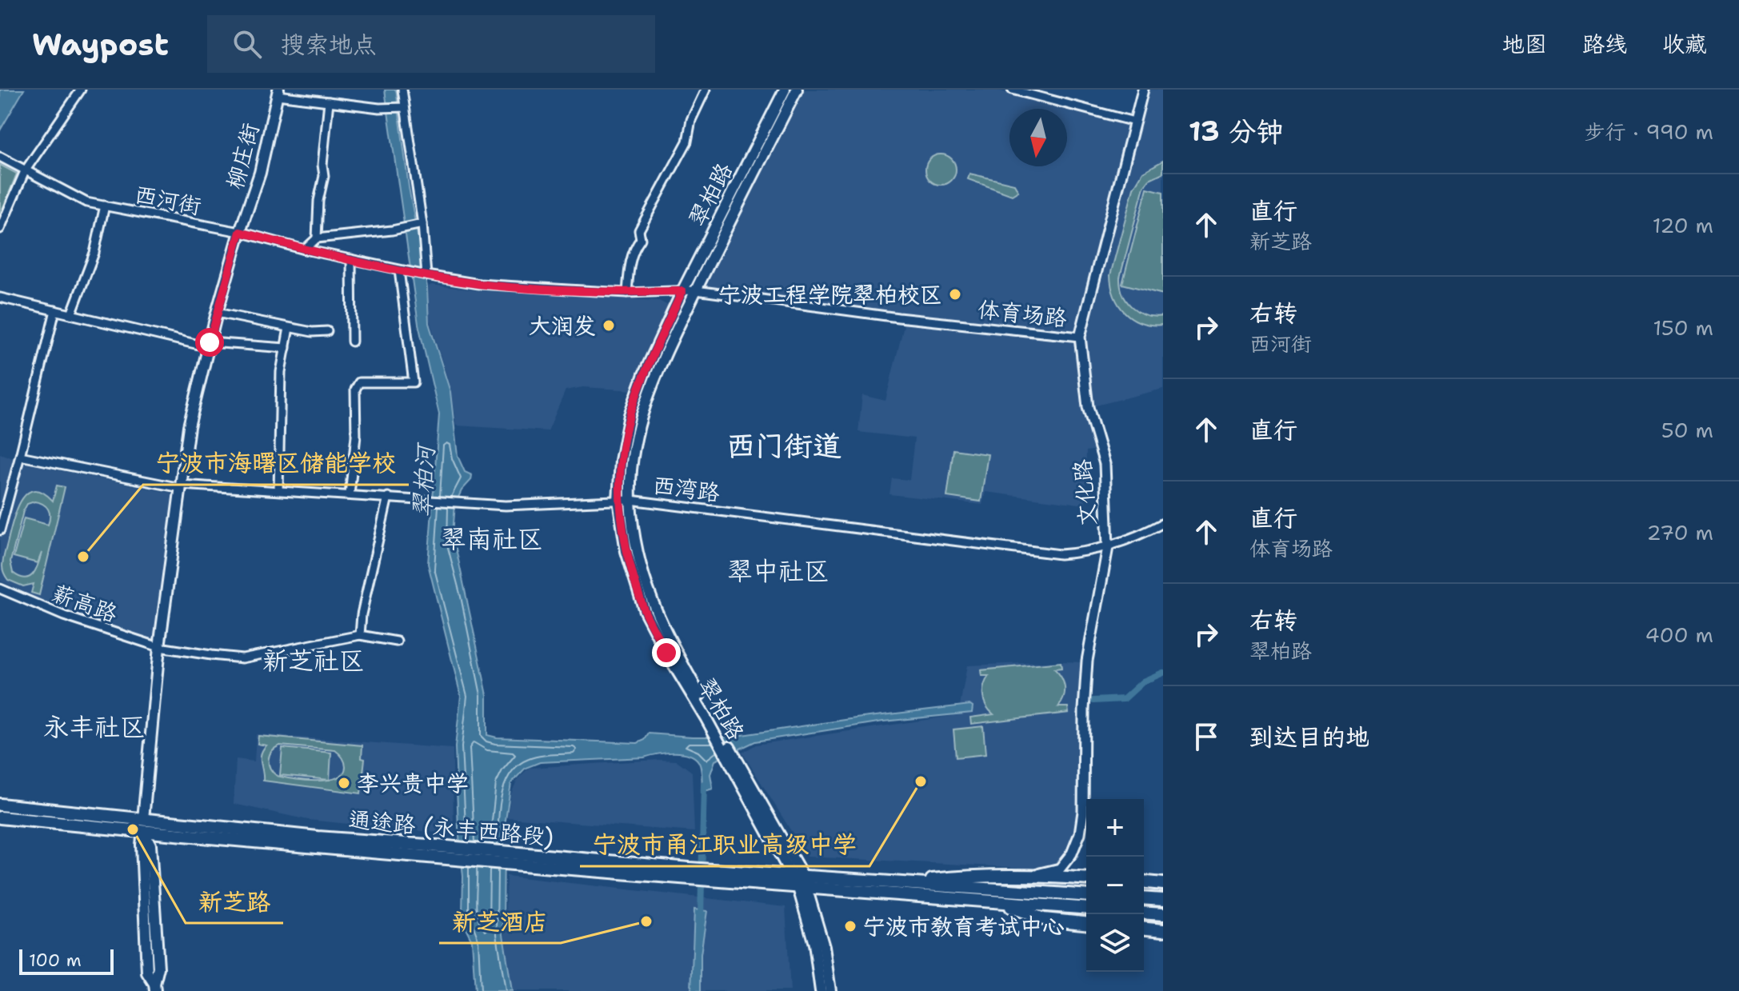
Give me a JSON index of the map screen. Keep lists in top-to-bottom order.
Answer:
{
  "streets": {
    "main road": ["柳庄街", "翠柏路", "通途路 (永丰西路段)"],
    "street": [
      "西河街",
      "体育场路",
      "西湾路",
      "文化路",
      "薪高路"
    ]
  },
  "crossings": [
    ["柳庄街", "西河街"],
    ["柳庄街", "西湾路"],
    ["柳庄街", "薪高路"],
    ["柳庄街", "通途路 (永丰西路段)"],
    ["翠柏路", "体育场路"],
    ["翠柏路", "西湾路"],
    ["翠柏路", "通途路 (永丰西路段)"],
    ["西河街", "体育场路"],
    ["体育场路", "文化路"],
    ["西湾路", "文化路"]
  ],
  "districts": [
    "西门街道",
    "翠南社区",
    "翠中社区",
    "新芝社区",
    "永丰社区"
  ],
  "water": ["翠柏河"],
  "places": [
    "宁波工程学院翠柏校区",
    "大润发",
    "宁波市海曙区储能学校",
    "宁波市甬江职业高级中学",
    "李兴贵中学",
    "新芝路",
    "新芝酒店",
    "宁波市教育考试中心"
  ],
  "scale_bar": "100 m",
  "north": "bottom",
  "page": {
    "header": "Waypost",
    "search": "搜索地点",
    "nav": ["地图", "路线", "收藏"],
    "heading": ["13 分钟", "步行 · 990 m"],
    "list": [
      ["直行", "新芝路", "120 m"],
      ["右转", "西河街", "150 m"],
      ["直行", "50 m"],
      ["直行", "体育场路", "270 m"],
      ["右转", "翠柏路", "400 m"],
      "到达目的地"
    ],
    "map_buttons": ["+", "−"],
    "scale": "100 m"
  }
}
